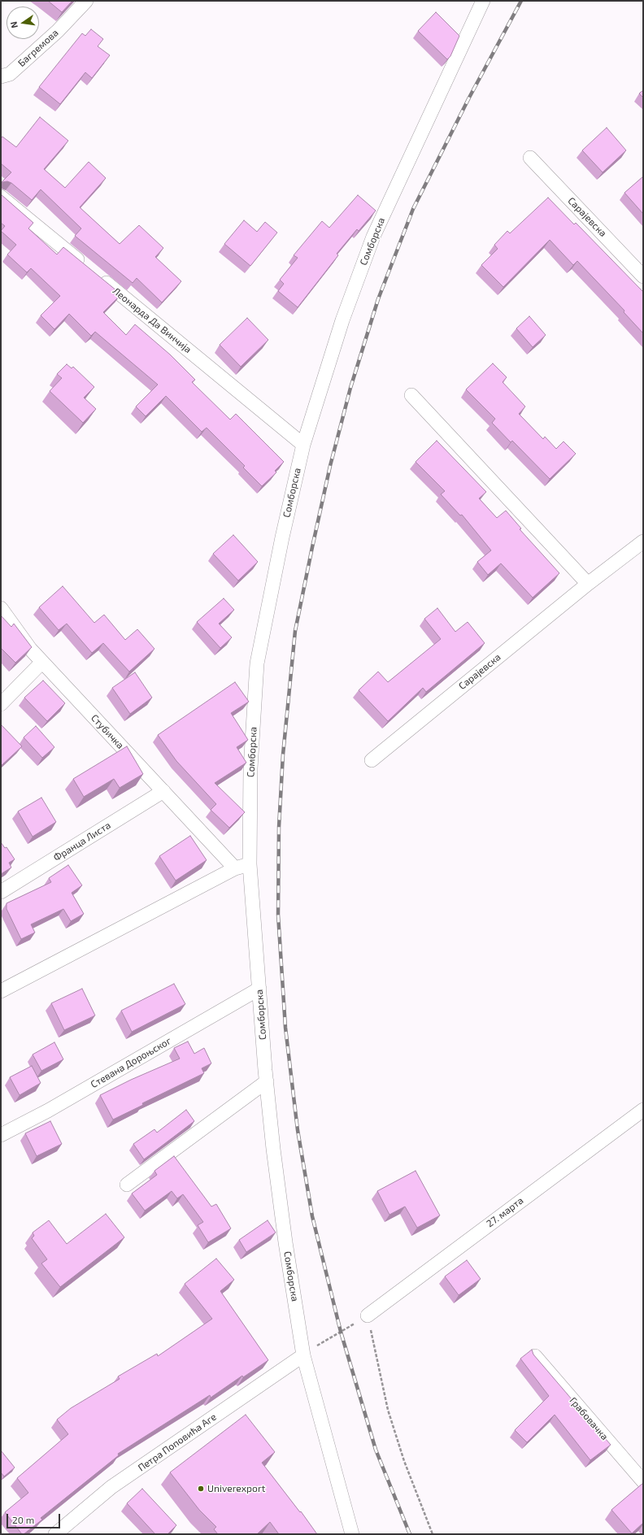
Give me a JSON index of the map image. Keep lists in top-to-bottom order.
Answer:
{
  "streets": {
    "street": [
      "Багремова",
      "Сарајевска",
      "Сомборска",
      "Леонарда Да Винчија",
      "Стубичка",
      "Франца Листа",
      "Стевана Дороњског",
      "27. марта",
      "Грабовачка",
      "Петра Поповића Аге"
    ]
  },
  "crossings": [
    ["Сомборска", "Леонарда Да Винчија"],
    ["Сомборска", "Стевана Дороњског"],
    ["Сомборска", "Петра Поповића Аге"],
    ["Стубичка", "Франца Листа"]
  ],
  "places": ["Univerexport"],
  "scale_bar": "20 m",
  "north": "left"
}
